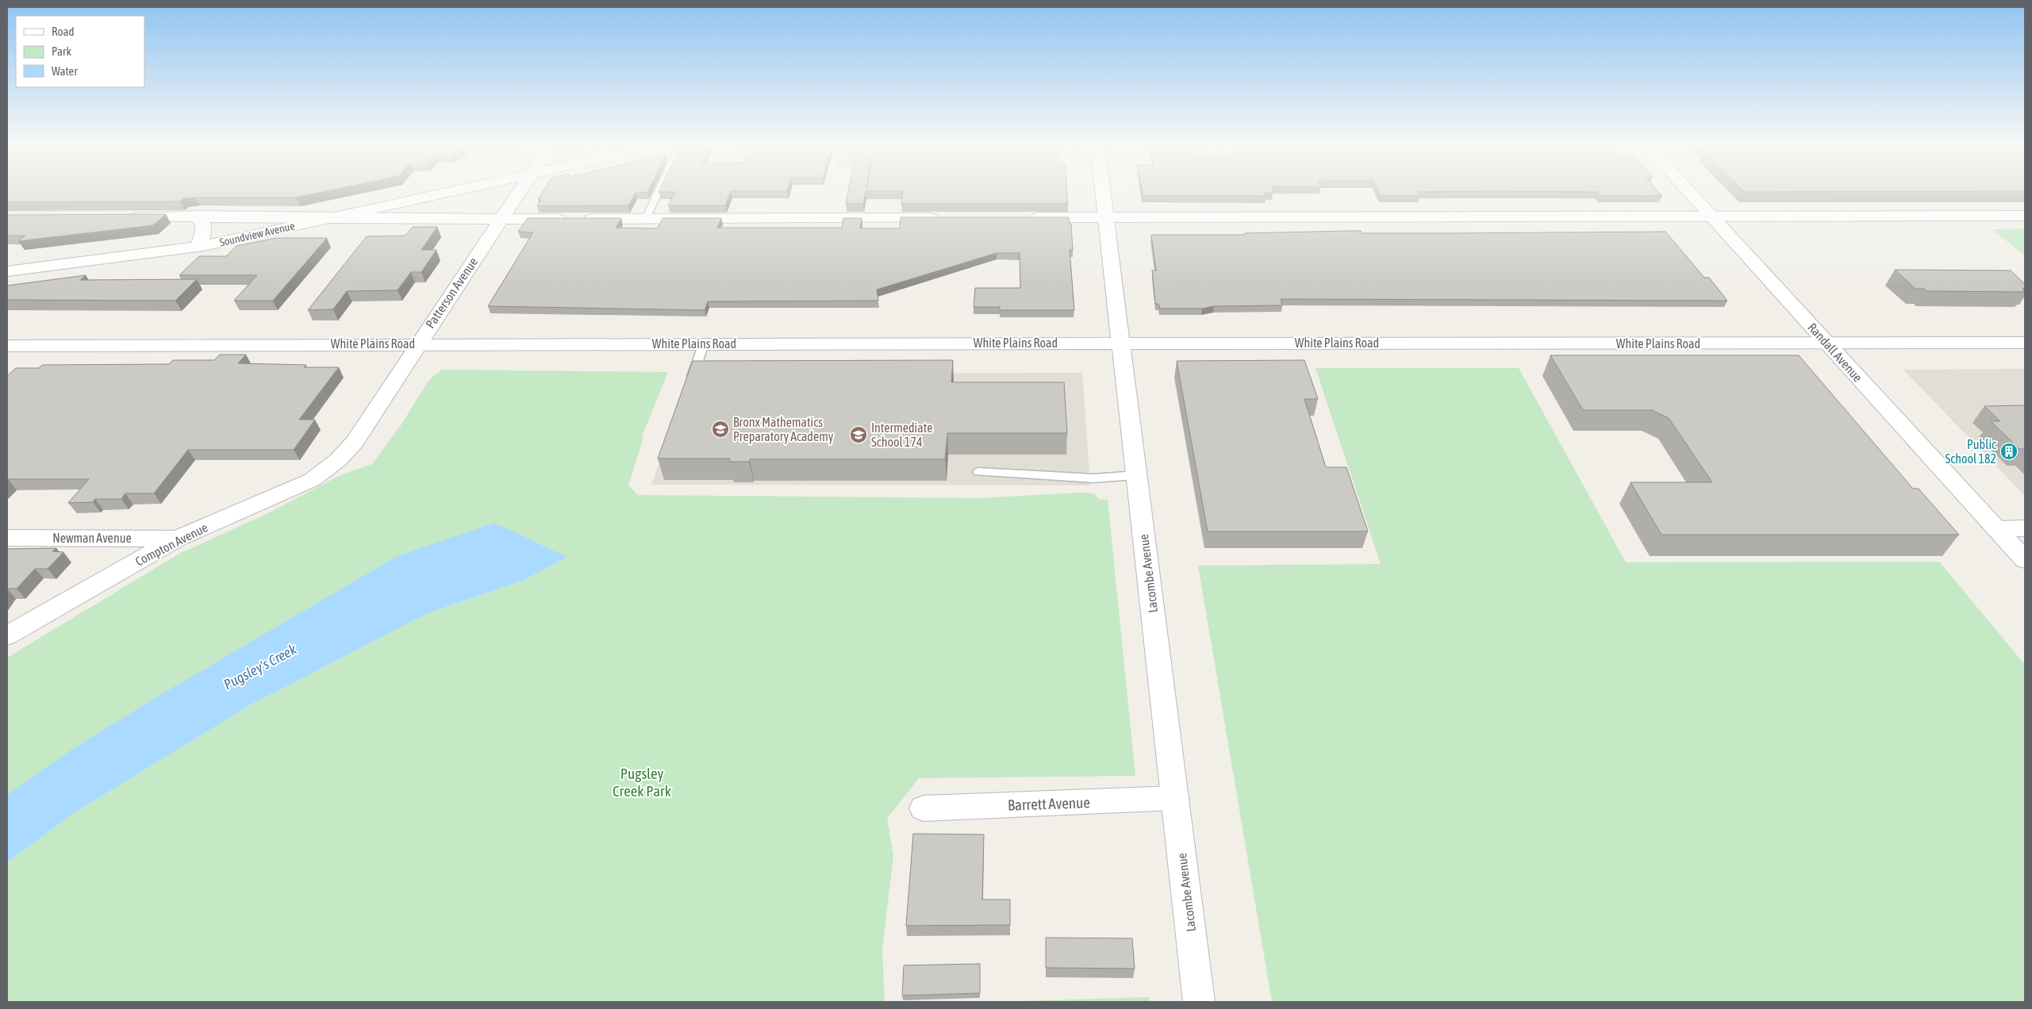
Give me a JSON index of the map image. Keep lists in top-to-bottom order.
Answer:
{
  "streets": {
    "street": [
      "Soundview Avenue",
      "Patterson Avenue",
      "White Plains Road",
      "Randall Avenue",
      "Newman Avenue",
      "Compton Avenue",
      "Lacombe Avenue",
      "Barrett Avenue"
    ]
  },
  "crossings": [
    ["Patterson Avenue", "White Plains Road"],
    ["Patterson Avenue", "Compton Avenue"],
    ["White Plains Road", "Randall Avenue"],
    ["White Plains Road", "Lacombe Avenue"],
    ["Newman Avenue", "Compton Avenue"],
    ["Lacombe Avenue", "Barrett Avenue"]
  ],
  "water": ["Pugsley's Creek"],
  "parks": ["Pugsley Creek Park"],
  "places": {
    "school or university": ["Bronx Mathematics Preparatory Academy", "Intermediate School 174"],
    "building": ["Public School 182"]
  },
  "legend": ["Road", "Park", "Water"]
}
